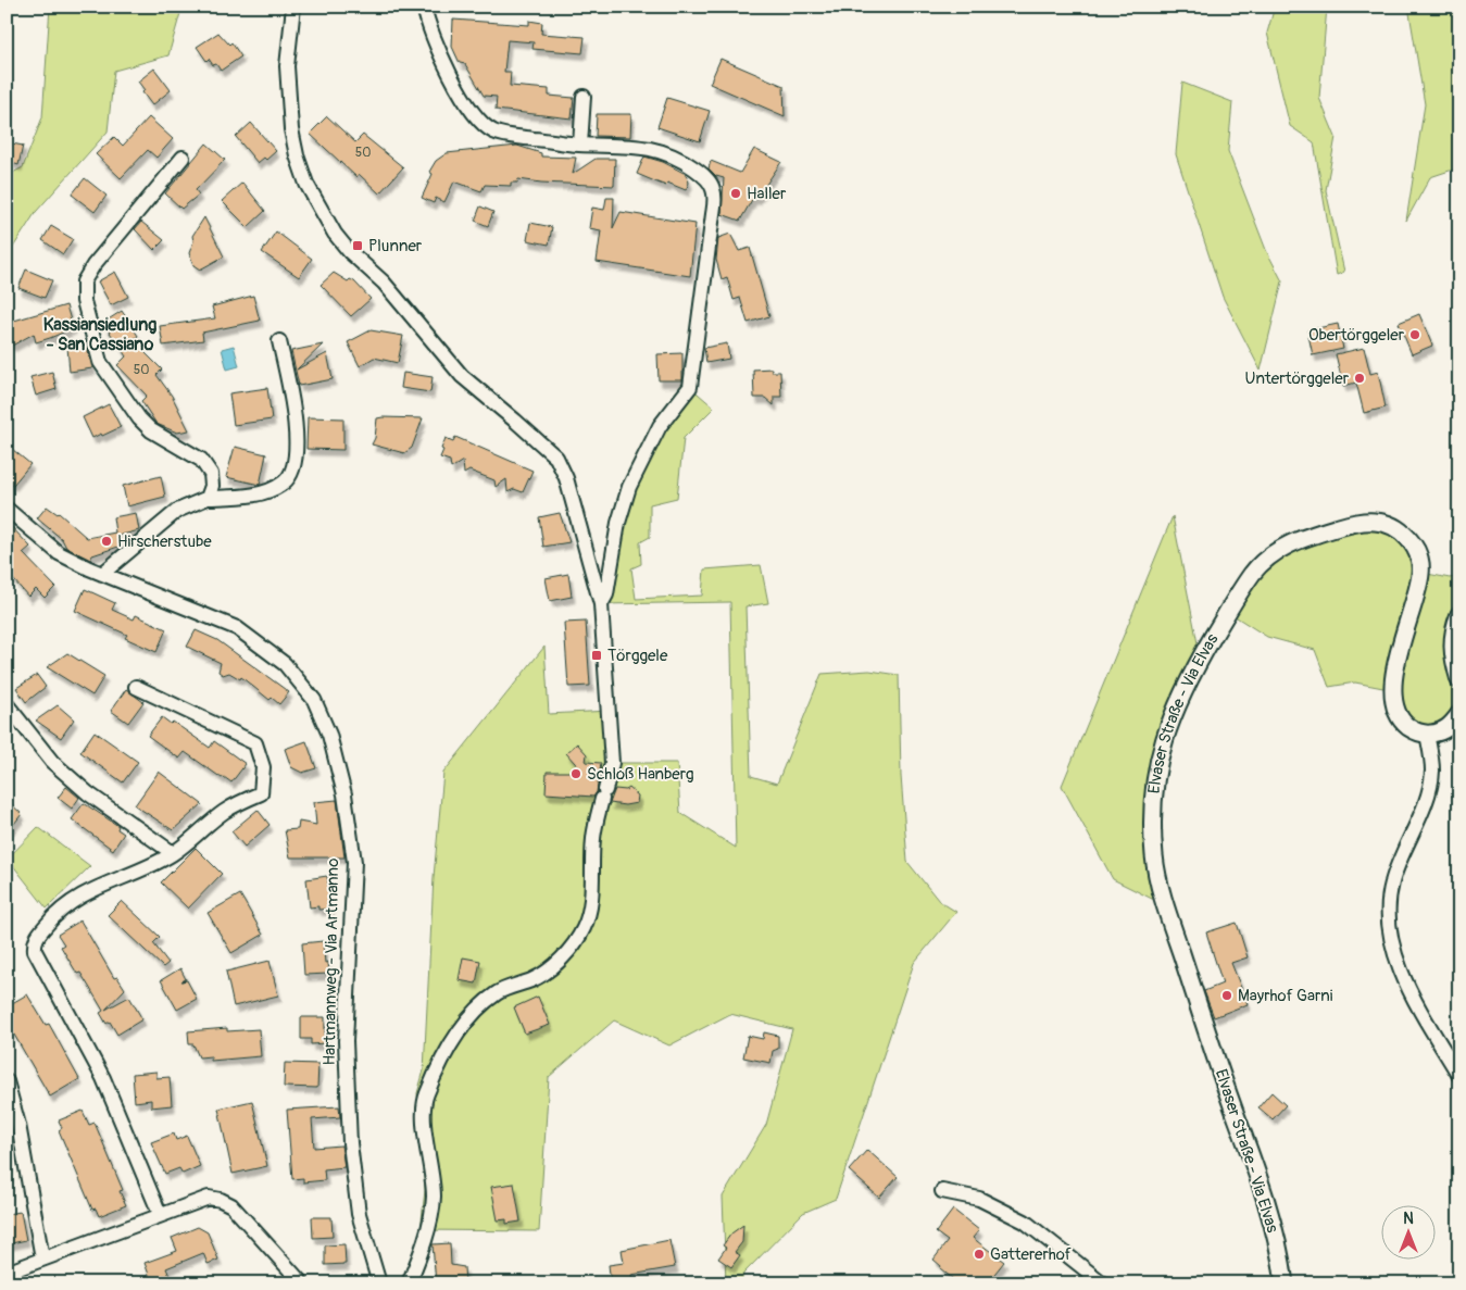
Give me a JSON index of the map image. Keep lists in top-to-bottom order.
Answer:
{
  "streets": {
    "street": ["Elvaser Straße - Via Elvas", "Hartmannweg - Via Artmanno"]
  },
  "districts": ["Kassiansiedlung - San Cassiano"],
  "places": {
    "other": [
      "Haller",
      "Obertörggeler",
      "Untertörggeler",
      "Hirscherstube",
      "Schloß Hanberg",
      "Mayrhof Garni",
      "Gattererhof"
    ],
    "transit": ["Plunner", "Törggele"]
  },
  "house_numbers": ["50", "50"],
  "north": "top"
}
